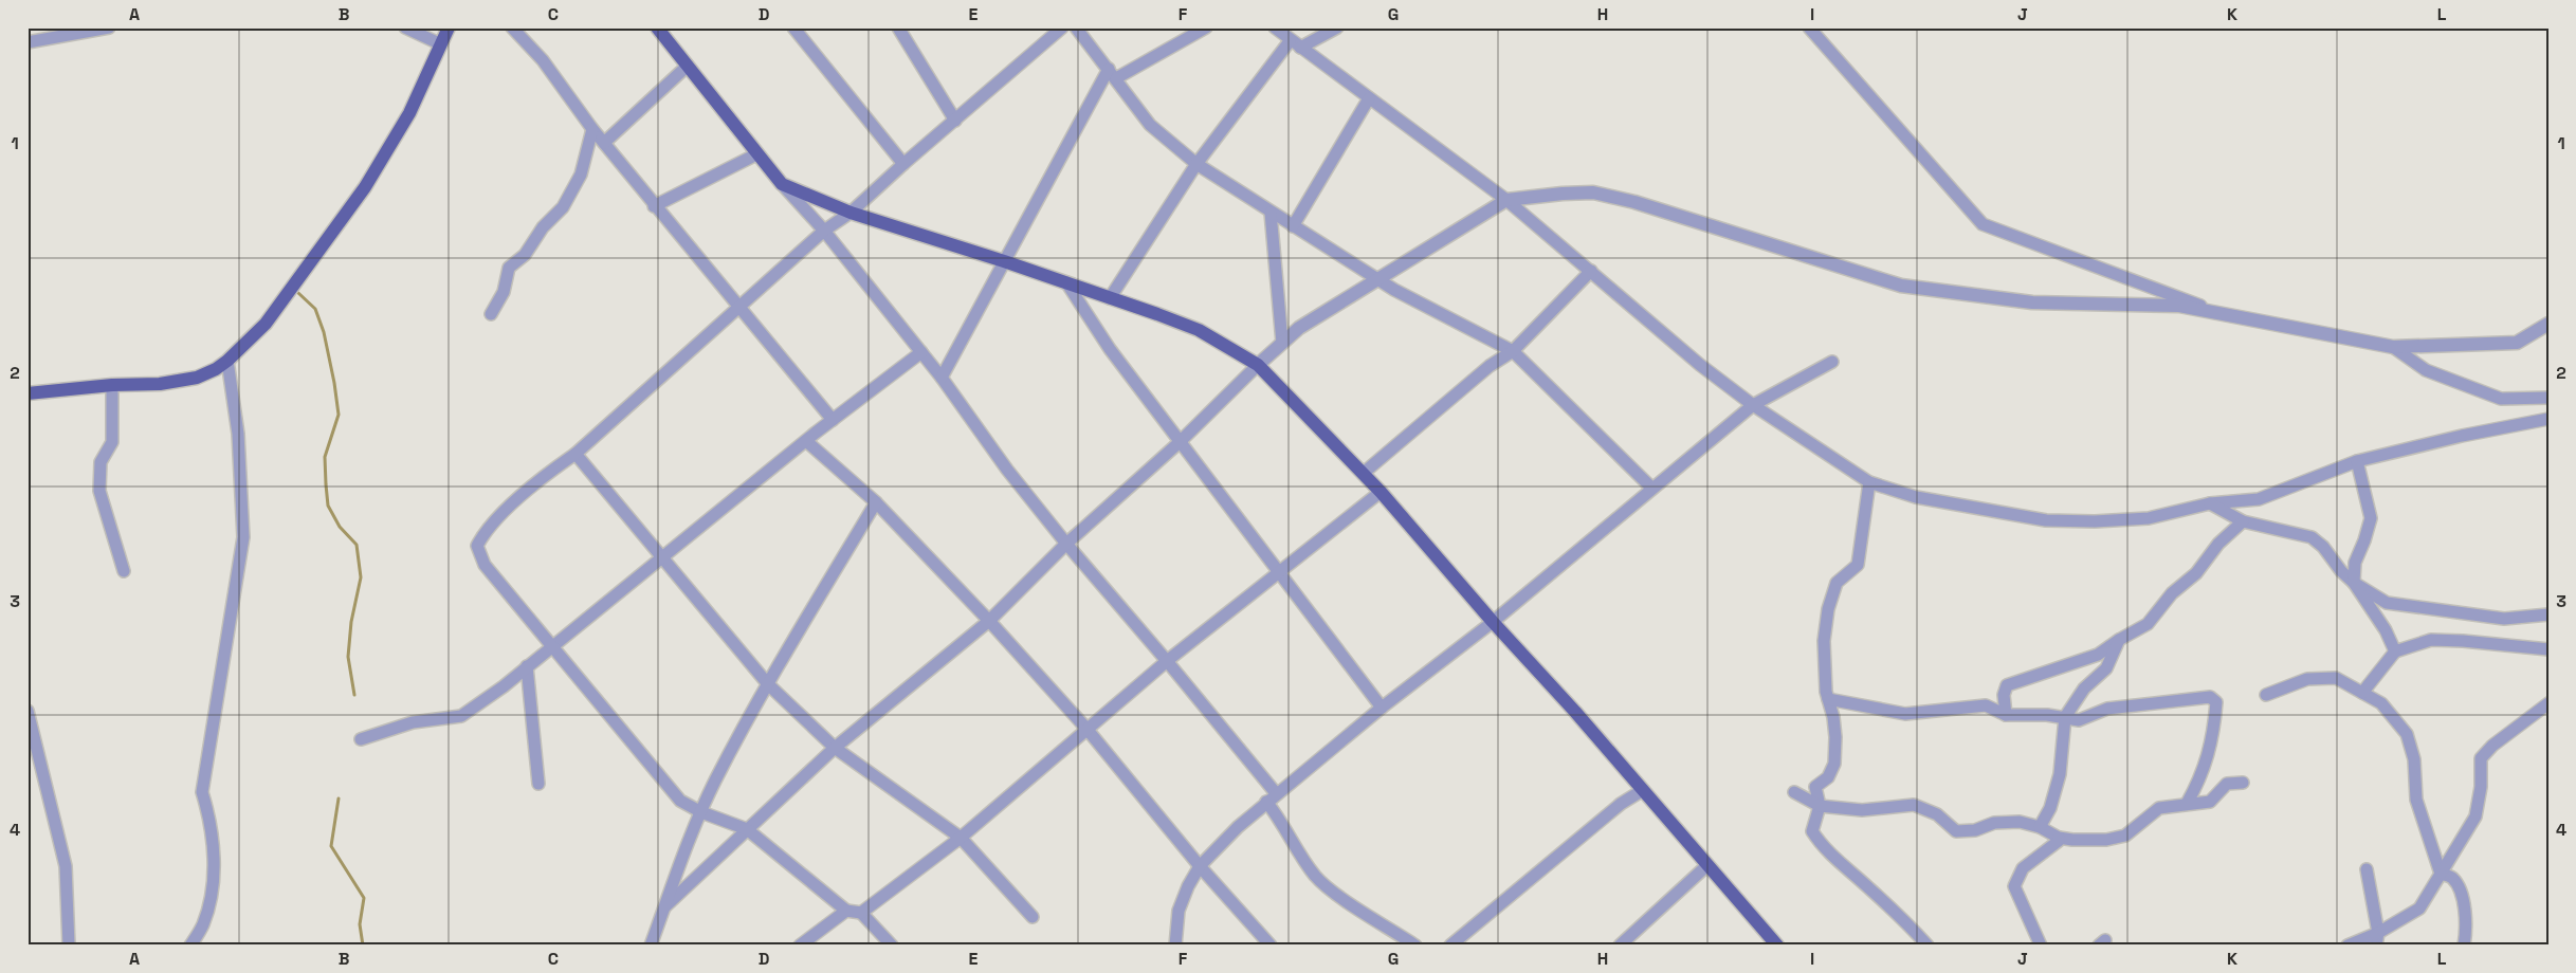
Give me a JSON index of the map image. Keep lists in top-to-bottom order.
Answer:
{
  "grid": {
    "columns": [
      "A",
      "B",
      "C",
      "D",
      "E",
      "F",
      "G",
      "H",
      "I",
      "J",
      "K",
      "L"
    ],
    "rows": [
      "1",
      "2",
      "3",
      "4"
    ]
  }
}
